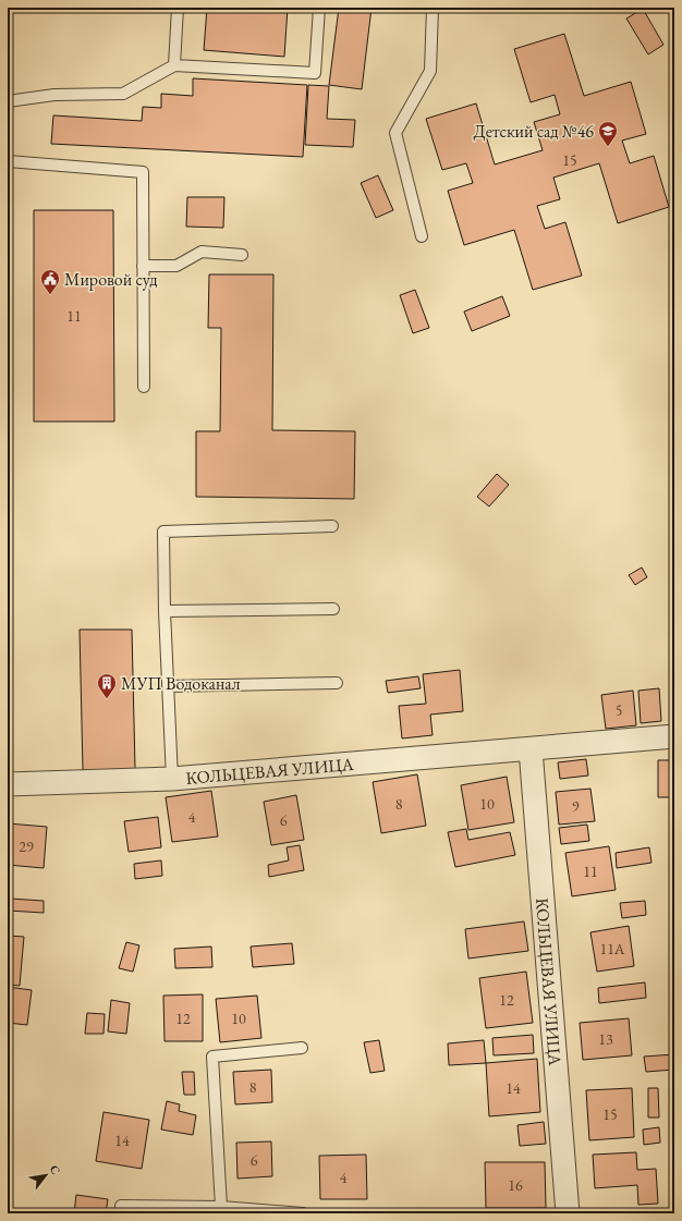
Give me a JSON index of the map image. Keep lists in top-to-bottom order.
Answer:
{
  "streets": {
    "street": ["КОЛЬЦЕВАЯ УЛИЦА"]
  },
  "places": {
    "school or university": ["Детский сад №46"],
    "public building": ["Мировой суд"],
    "building": ["МУП Водоканал"]
  },
  "house_numbers": [
    "15",
    "11",
    "5",
    "8",
    "10",
    "9",
    "4",
    "6",
    "29",
    "11",
    "11А",
    "12",
    "12",
    "10",
    "13",
    "8",
    "14",
    "15",
    "14",
    "6",
    "4",
    "16"
  ],
  "north": "top right"
}
